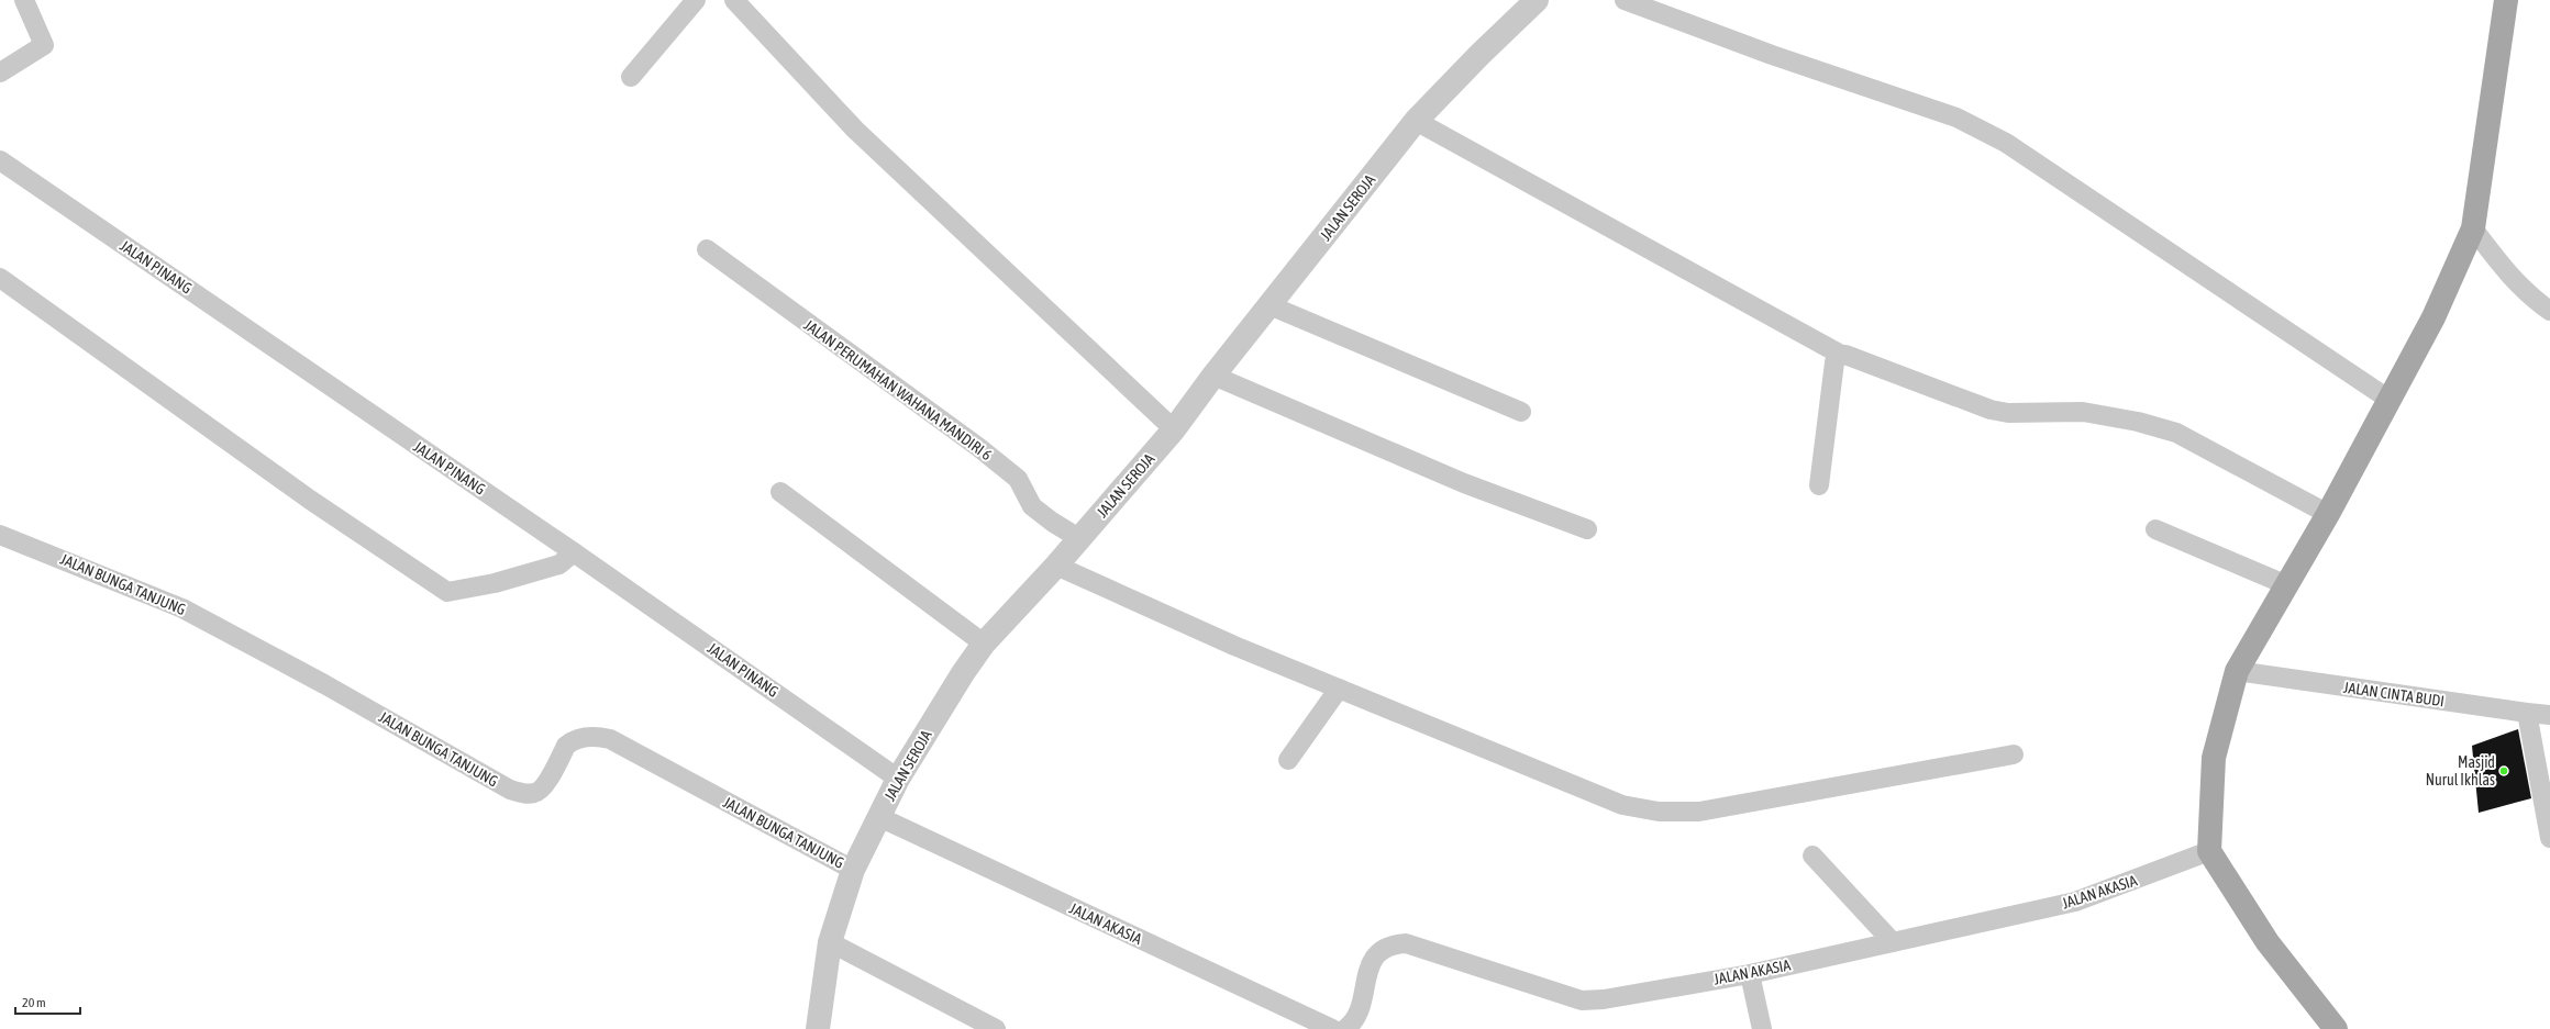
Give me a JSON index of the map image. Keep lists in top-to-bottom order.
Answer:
{
  "streets": {
    "street": [
      "JALAN SEROJA",
      "JALAN PINANG",
      "JALAN PERUMAHAN WAHANA MANDIRI 6",
      "JALAN BUNGA TANJUNG",
      "JALAN CINTA BUDI",
      "JALAN AKASIA"
    ]
  },
  "crossings": [
    ["JALAN SEROJA", "JALAN PINANG"],
    ["JALAN SEROJA", "JALAN PERUMAHAN WAHANA MANDIRI 6"],
    ["JALAN SEROJA", "JALAN BUNGA TANJUNG"],
    ["JALAN SEROJA", "JALAN AKASIA"]
  ],
  "places": ["Masjid Nurul Ikhlas"],
  "scale_bar": "20 m"
}
